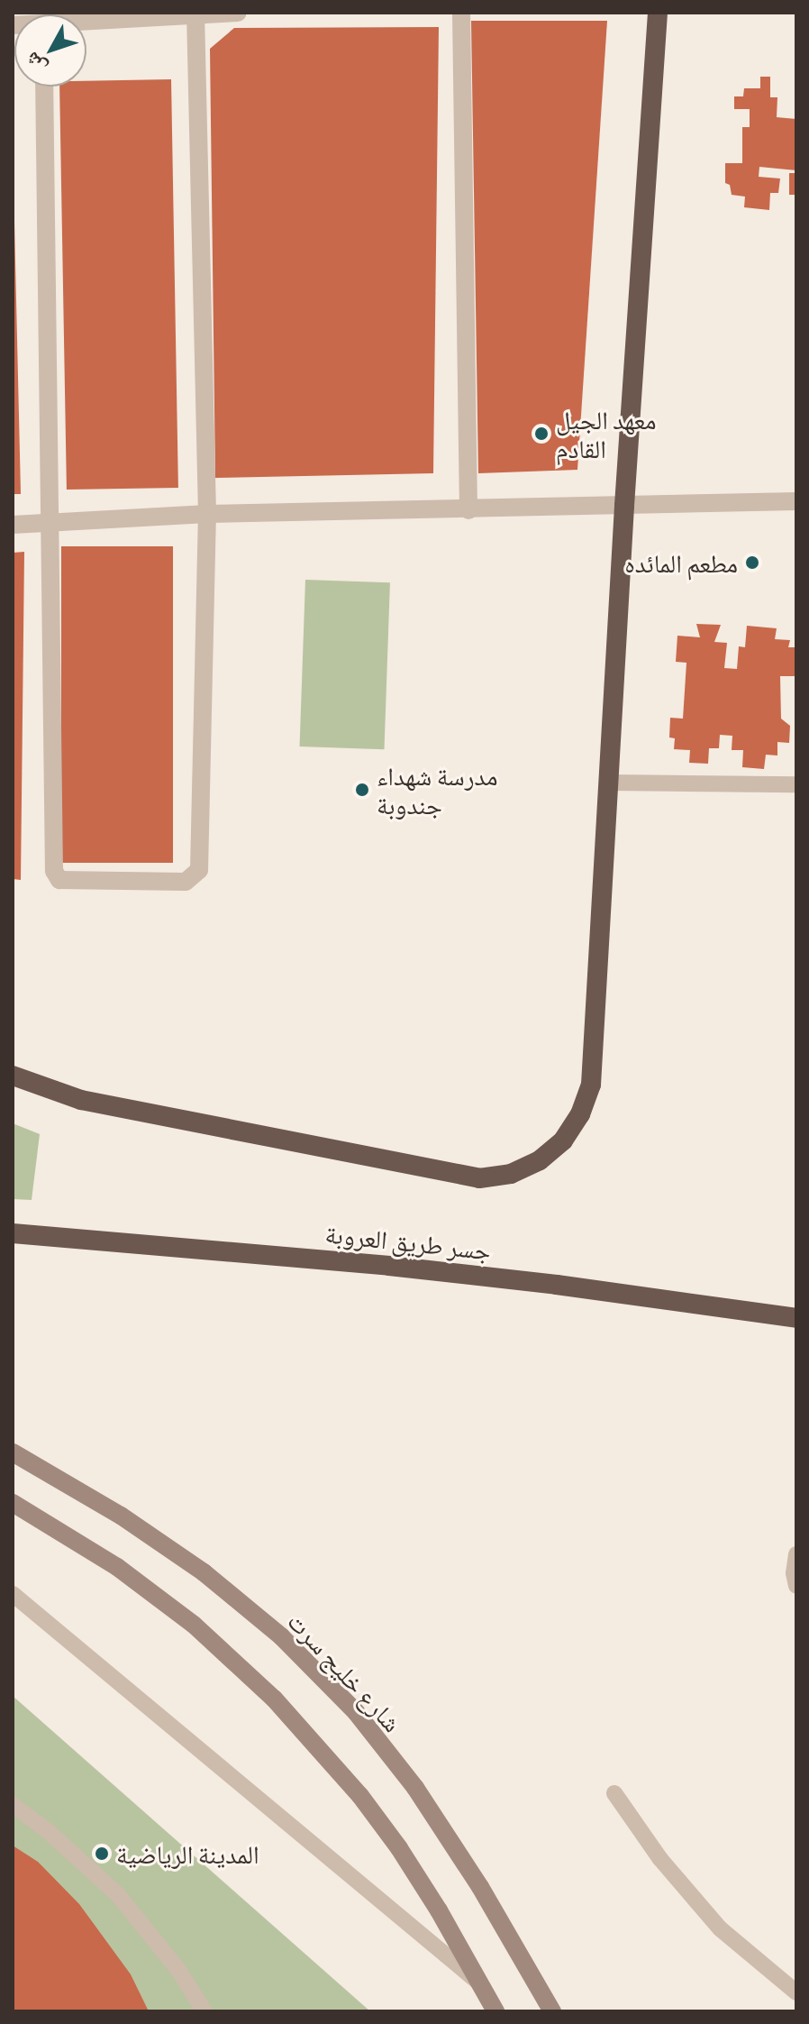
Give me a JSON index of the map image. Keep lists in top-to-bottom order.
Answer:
{
  "streets": {
    "highway": ["جسر طريق العروبة"],
    "main road": ["شارع خليج سرت"]
  },
  "places": [
    "معهد الجيل القادم",
    "مطعم المائده",
    "مدرسة شهداء جندوبة",
    "المدينة الرياضية"
  ],
  "north": "bottom left"
}
